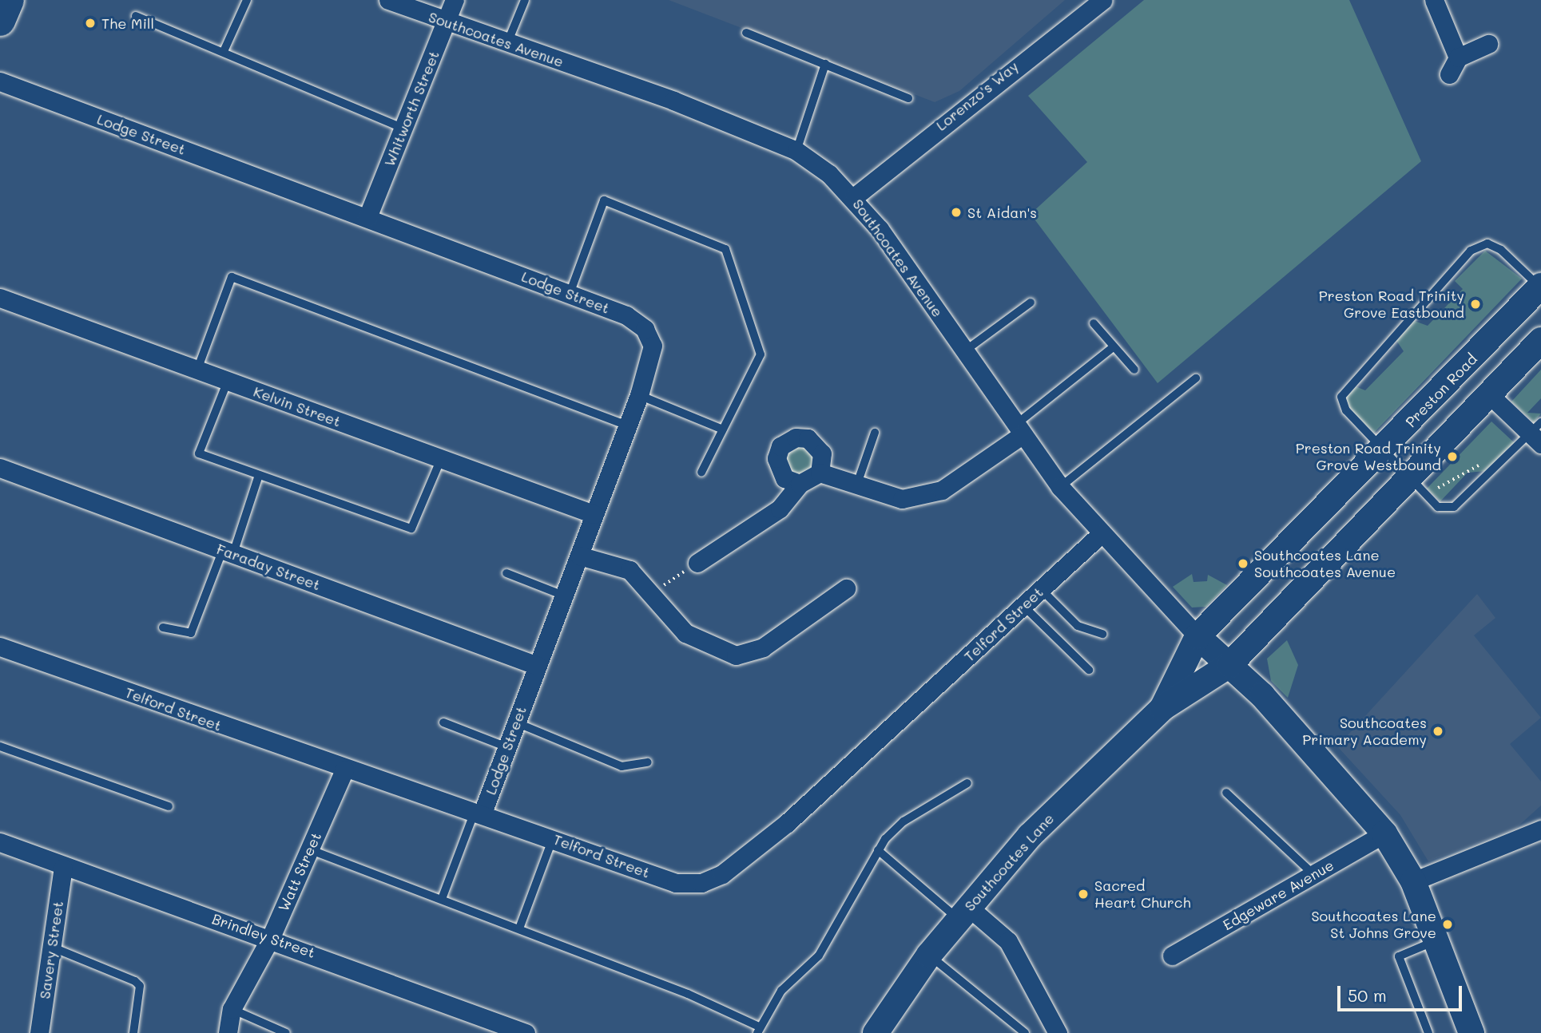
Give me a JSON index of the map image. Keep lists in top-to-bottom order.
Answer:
{
  "streets": {
    "street": [
      "Southcoates Avenue",
      "Lorenzo's Way",
      "Whitworth Street",
      "Lodge Street",
      "Preston Road",
      "Kelvin Street",
      "Faraday Street",
      "Telford Street",
      "Southcoates Lane",
      "Watt Street",
      "Edgeware Avenue",
      "Brindley Street",
      "Savery Street"
    ]
  },
  "crossings": [
    ["Southcoates Avenue", "Lorenzo's Way"],
    ["Southcoates Avenue", "Whitworth Street"],
    ["Southcoates Avenue", "Preston Road"],
    ["Southcoates Avenue", "Telford Street"],
    ["Southcoates Avenue", "Southcoates Lane"],
    ["Whitworth Street", "Lodge Street"],
    ["Lodge Street", "Kelvin Street"],
    ["Lodge Street", "Faraday Street"],
    ["Lodge Street", "Telford Street"],
    ["Preston Road", "Southcoates Lane"],
    ["Telford Street", "Watt Street"],
    ["Watt Street", "Brindley Street"],
    ["Brindley Street", "Savery Street"]
  ],
  "places": [
    "The Mill",
    "St Aidan's",
    "Preston Road Trinity Grove Eastbound",
    "Preston Road Trinity Grove Westbound",
    "Southcoates Lane Southcoates Avenue",
    "Southcoates Primary Academy",
    "Sacred Heart Church",
    "Southcoates Lane St Johns Grove"
  ],
  "scale_bar": "50 m"
}
